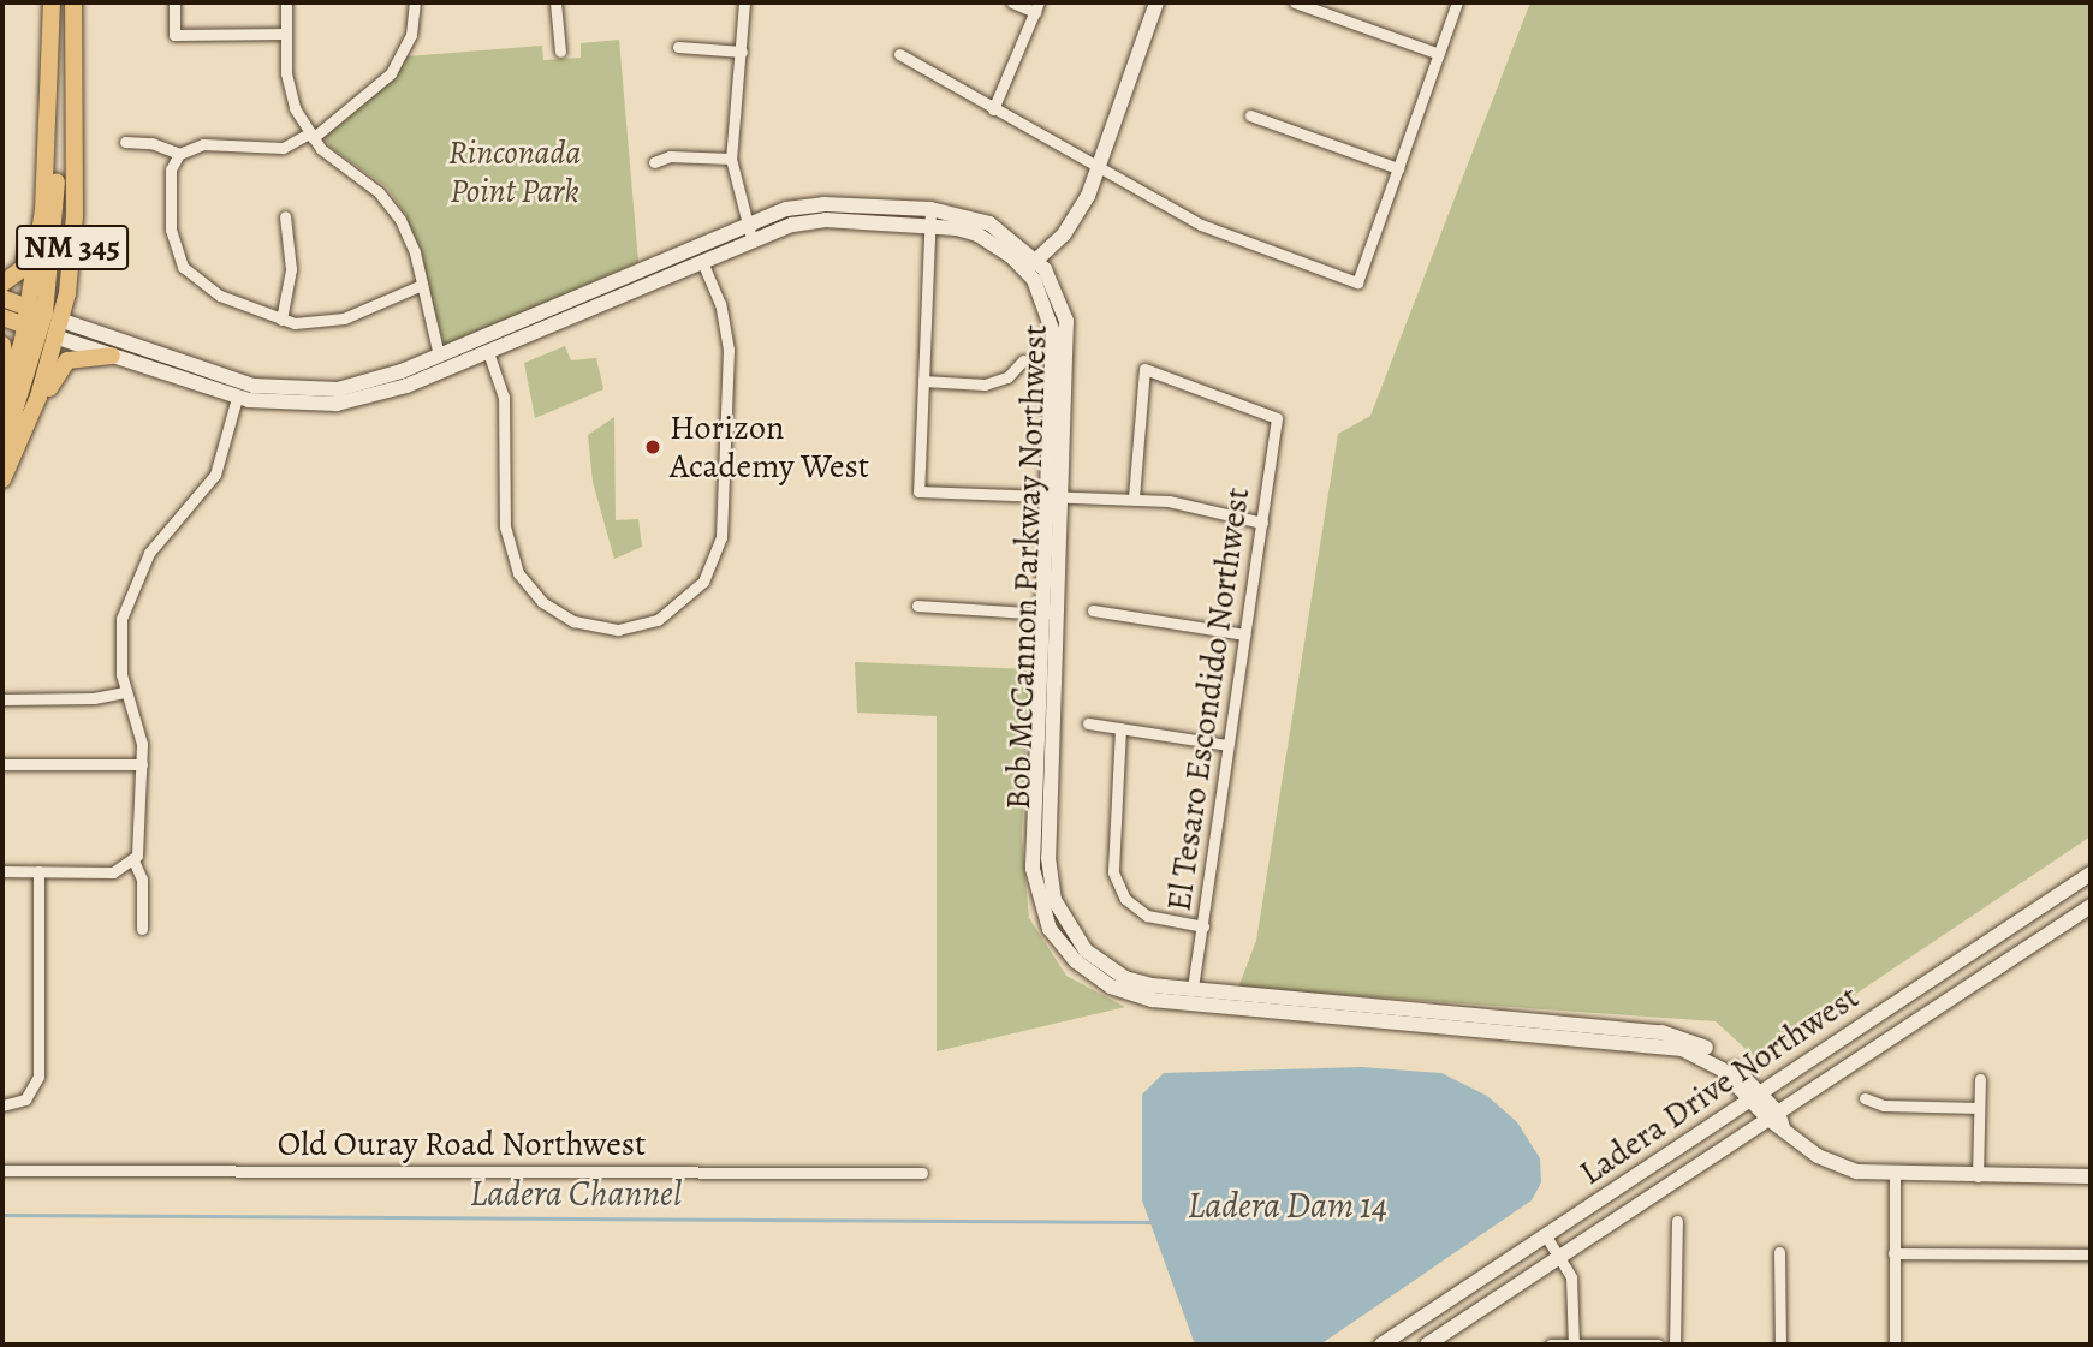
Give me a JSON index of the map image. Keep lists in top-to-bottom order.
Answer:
{
  "streets": {
    "main road": ["NM 345"],
    "street": [
      "Bob McCannon Parkway Northwest",
      "El Tesaro Escondido Northwest",
      "Ladera Drive Northwest",
      "Old Ouray Road Northwest"
    ]
  },
  "crossings": [
    ["NM 345", "Bob McCannon Parkway Northwest"],
    ["Bob McCannon Parkway Northwest", "El Tesaro Escondido Northwest"],
    ["Bob McCannon Parkway Northwest", "Ladera Drive Northwest"]
  ],
  "water": ["Ladera Channel", "Ladera Dam 14"],
  "parks": ["Rinconada Point Park"],
  "places": ["Horizon Academy West"]
}
